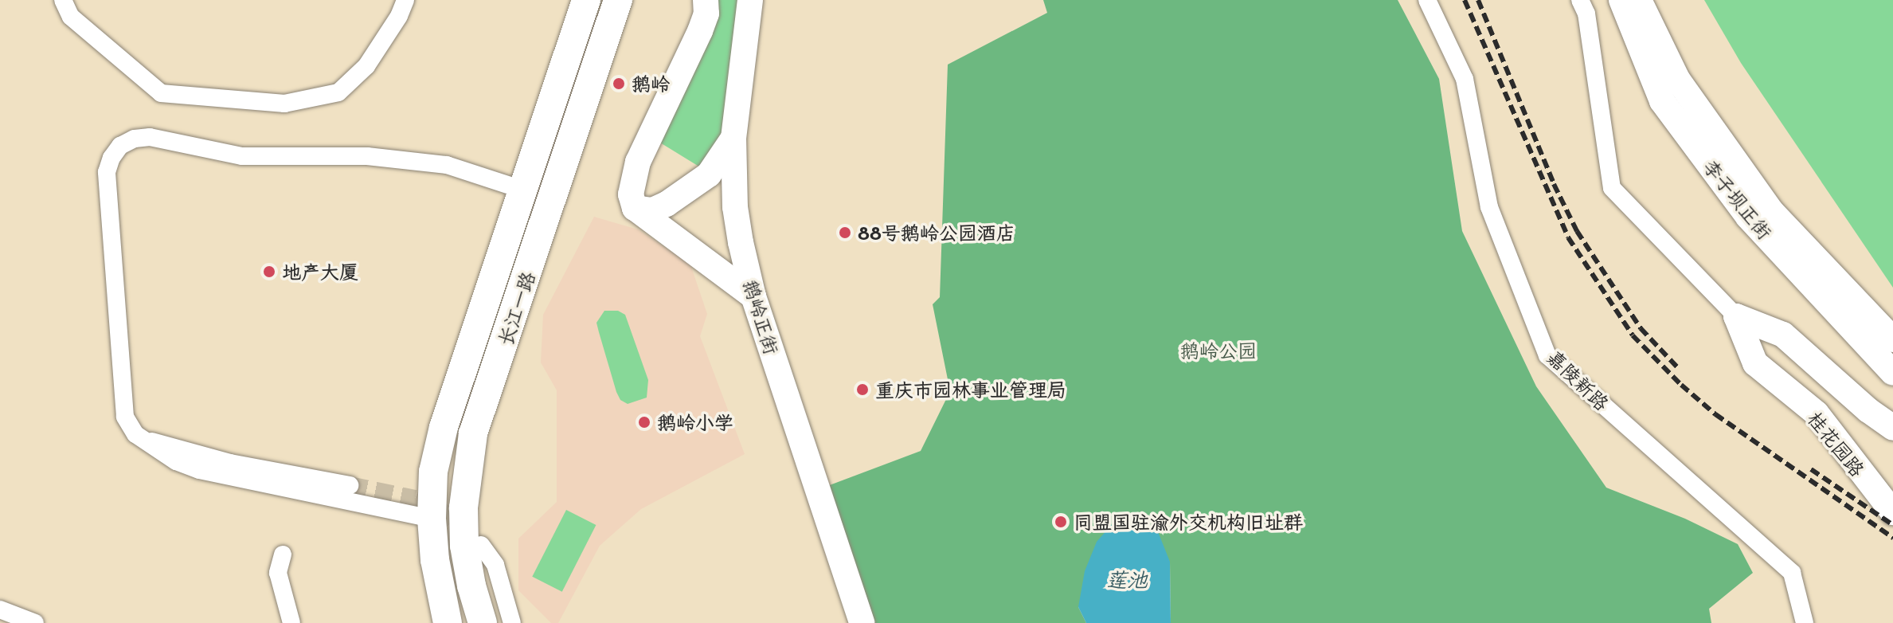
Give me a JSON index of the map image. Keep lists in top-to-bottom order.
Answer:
{
  "streets": {
    "main road": ["长江一路"],
    "street": [
      "李子坝正街",
      "鹅岭正街",
      "嘉陵新路",
      "桂花园路"
    ]
  },
  "water": ["莲池"],
  "parks": ["鹅岭公园"],
  "places": [
    "鹅岭",
    "88号鹅岭公园酒店",
    "地产大厦",
    "重庆市园林事业管理局",
    "鹅岭小学",
    "同盟国驻渝外交机构旧址群"
  ]
}
